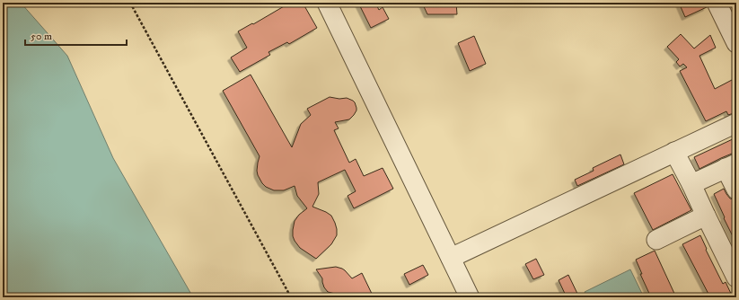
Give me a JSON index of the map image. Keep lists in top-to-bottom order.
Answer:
{
  "scale_bar": "50 m"
}
